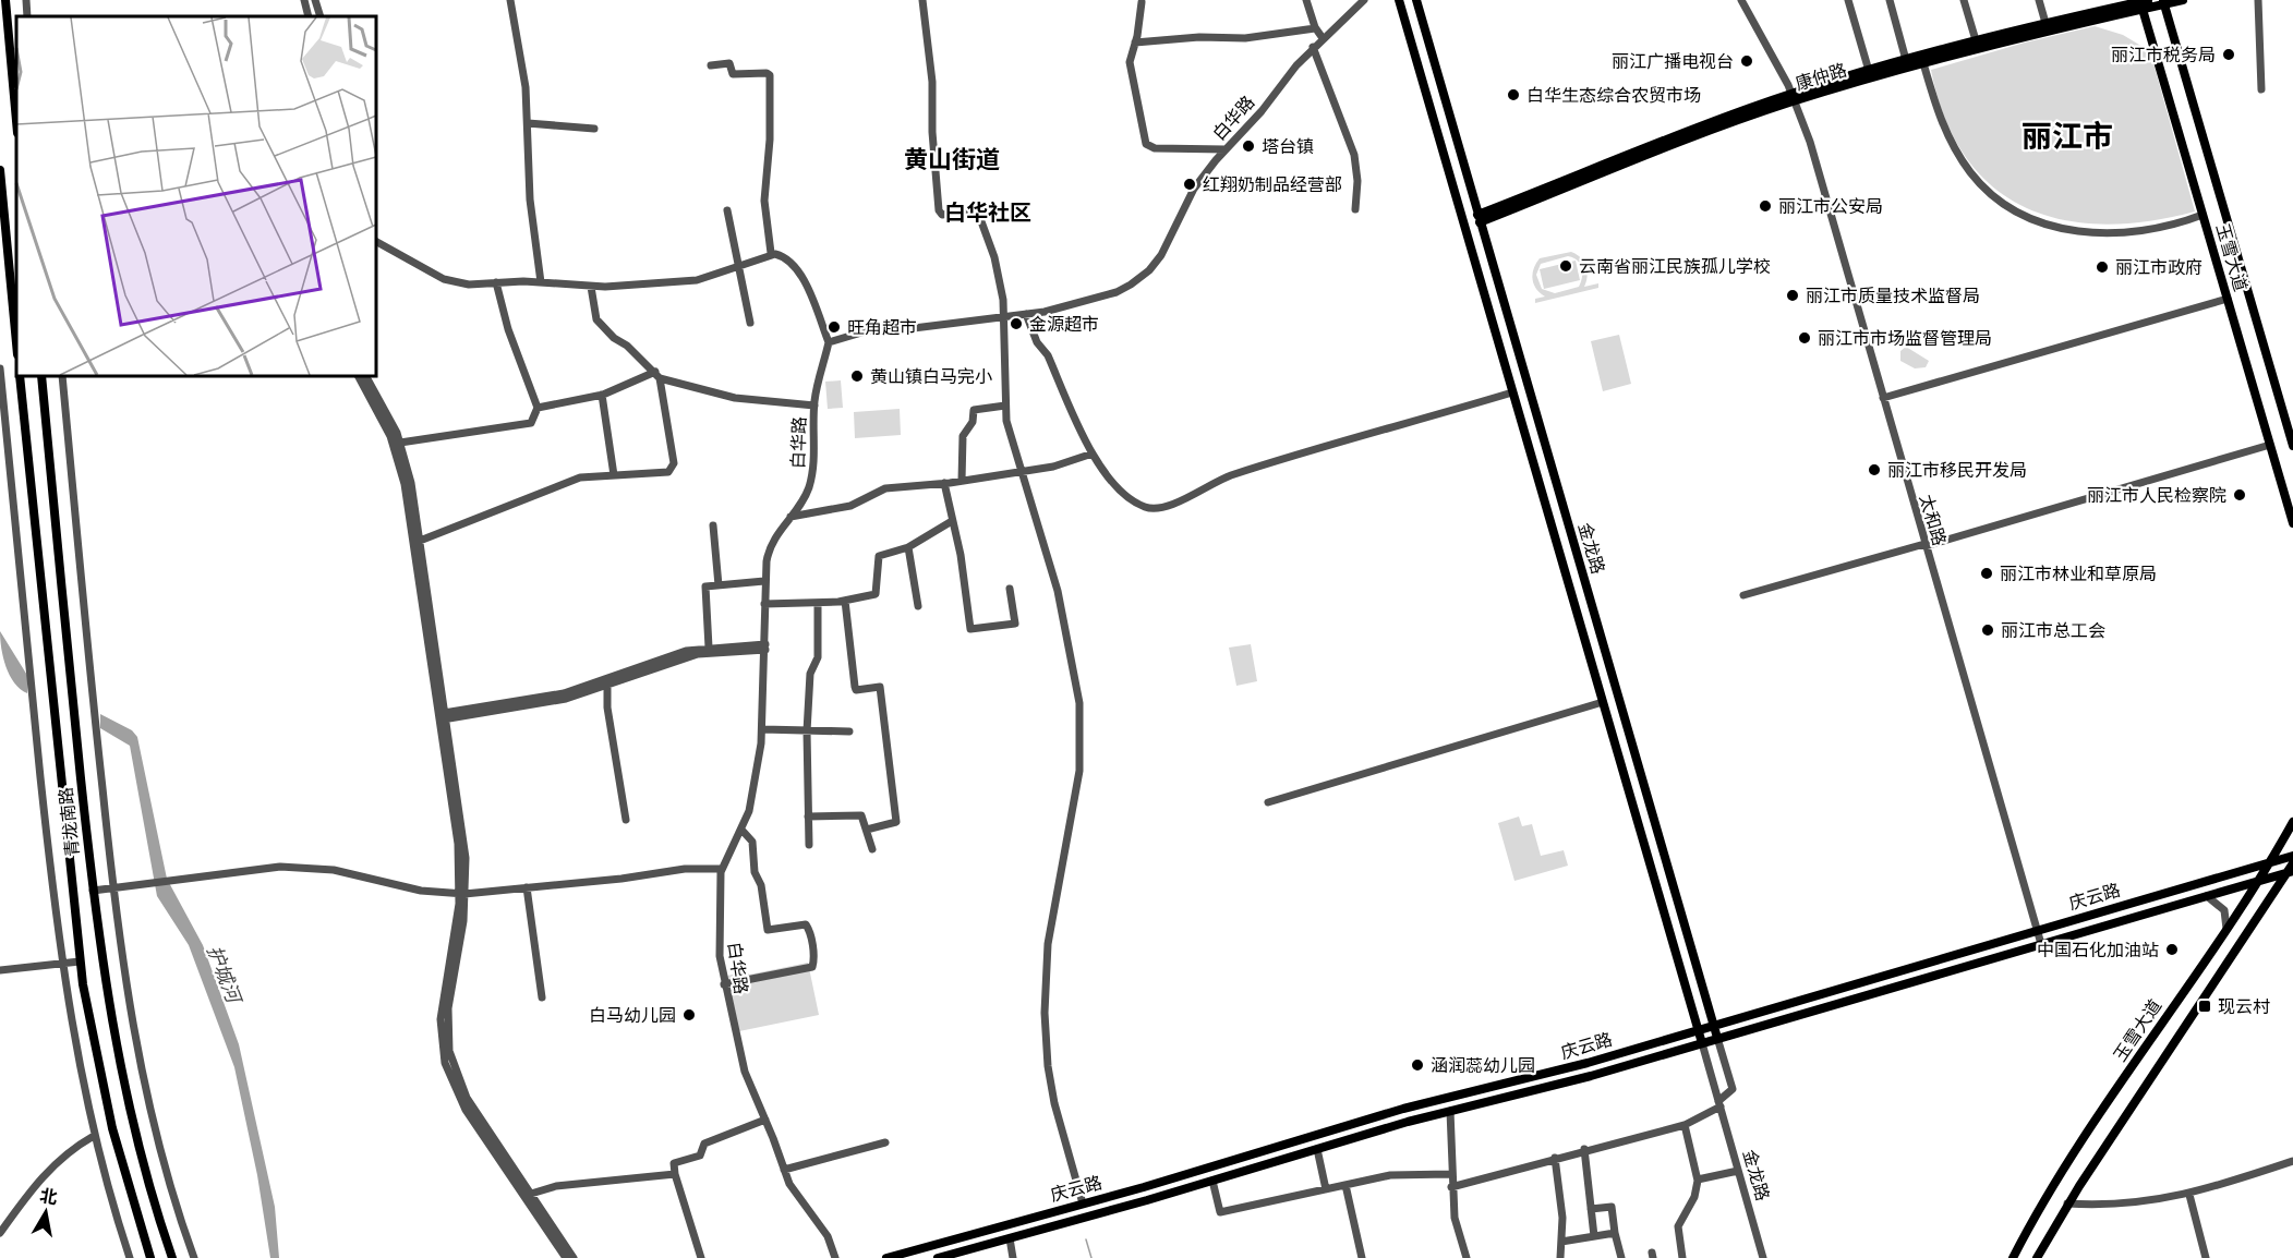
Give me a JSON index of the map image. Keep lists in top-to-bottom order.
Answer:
{
  "streets": {
    "main road": [
      "康仲路",
      "玉雪大道",
      "金龙路",
      "青龙南路",
      "庆云路"
    ],
    "street": ["白华路", "太和路"]
  },
  "crossings": [
    ["康仲路", "玉雪大道"],
    ["康仲路", "太和路"],
    ["康仲路", "金龙路"],
    ["玉雪大道", "庆云路"],
    ["太和路", "庆云路"],
    ["金龙路", "庆云路"]
  ],
  "districts": ["丽江市", "黄山街道", "白华社区"],
  "water": ["护城河"],
  "places": {
    "other": [
      "丽江市税务局",
      "丽江广播电视台",
      "白华生态综合农贸市场",
      "塔台镇",
      "红翔奶制品经营部",
      "丽江市公安局",
      "云南省丽江民族孤儿学校",
      "丽江市政府",
      "丽江市质量技术监督局",
      "金源超市",
      "旺角超市",
      "丽江市市场监督管理局",
      "黄山镇白马完小",
      "丽江市移民开发局",
      "丽江市人民检察院",
      "丽江市林业和草原局",
      "丽江市总工会",
      "中国石化加油站",
      "白马幼儿园",
      "涵润蕊幼儿园"
    ],
    "transit": ["现云村"]
  },
  "north": "top"
}
